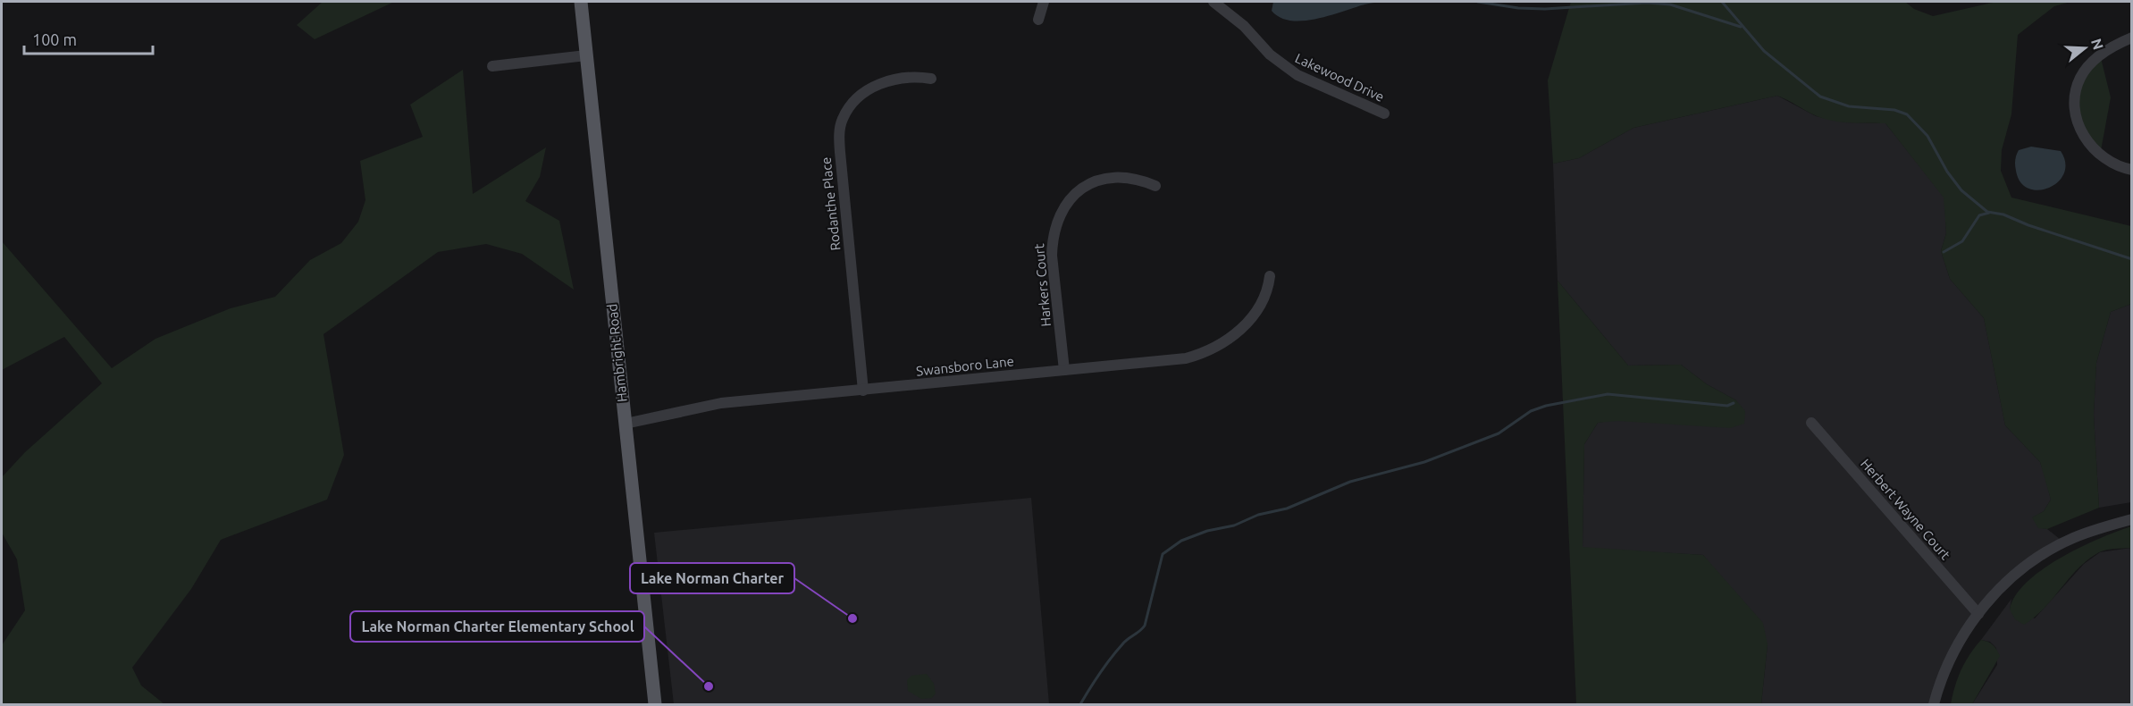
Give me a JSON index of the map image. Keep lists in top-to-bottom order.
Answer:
{
  "streets": {
    "main road": ["Hambright Road"],
    "street": [
      "Lakewood Drive",
      "Rodanthe Place",
      "Harkers Court",
      "Swansboro Lane",
      "Herbert Wayne Court"
    ]
  },
  "crossings": [
    ["Rodanthe Place", "Swansboro Lane"],
    ["Harkers Court", "Swansboro Lane"],
    ["Hambright Road", "Swansboro Lane"]
  ],
  "places": ["Lake Norman Charter", "Lake Norman Charter Elementary School"],
  "scale_bar": "100 m",
  "north": "right"
}
